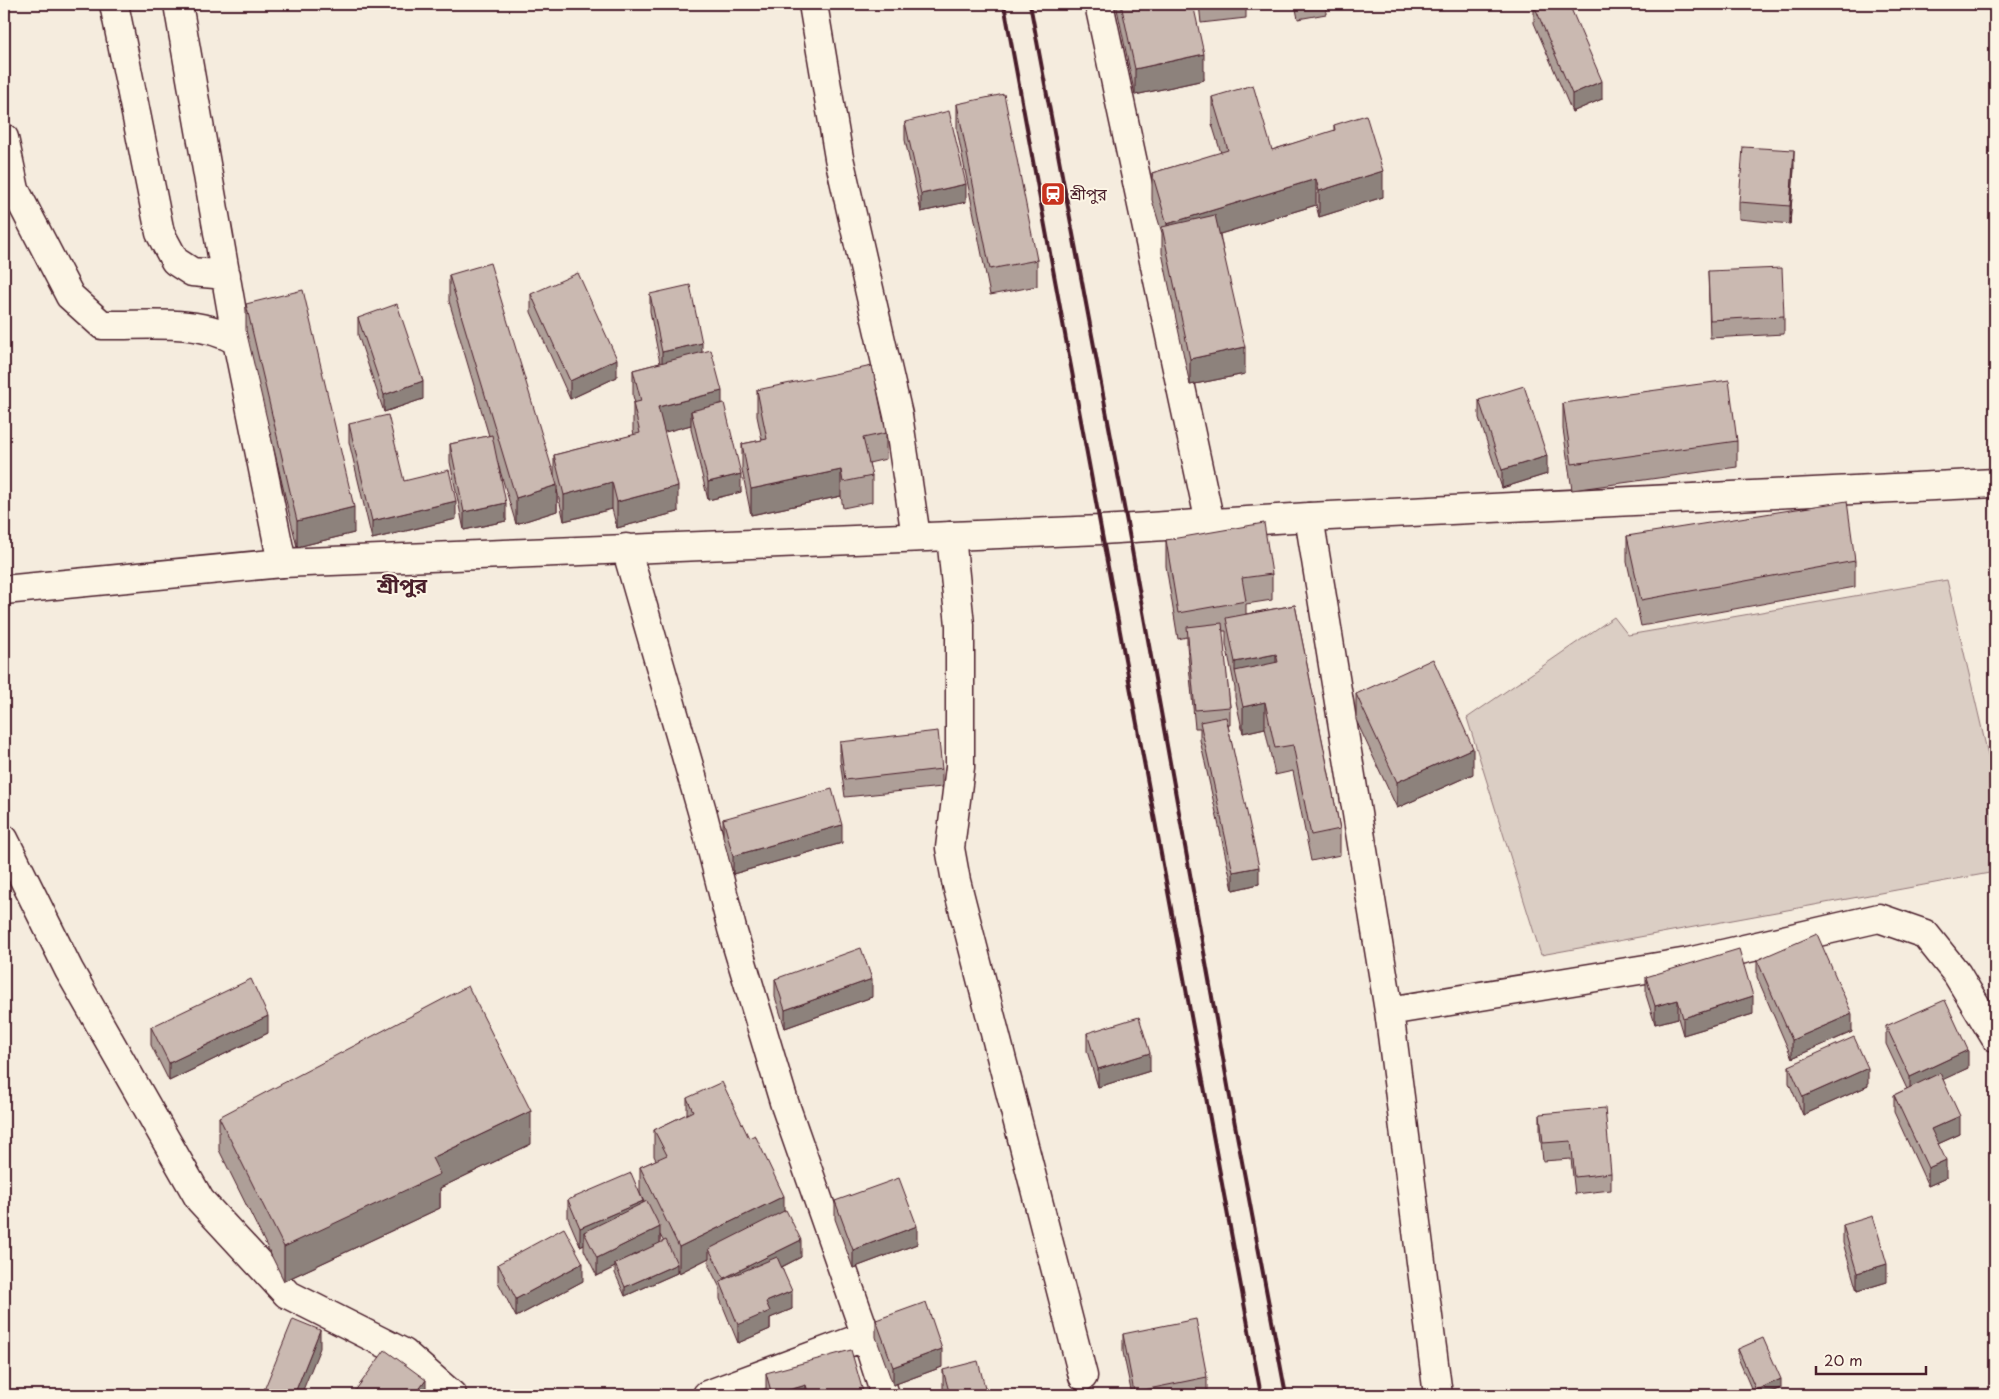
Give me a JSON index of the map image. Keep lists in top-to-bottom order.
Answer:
{
  "districts": ["শ্রীপুর"],
  "places": {
    "station": ["শ্রীপুর"]
  },
  "scale_bar": "20 m"
}
